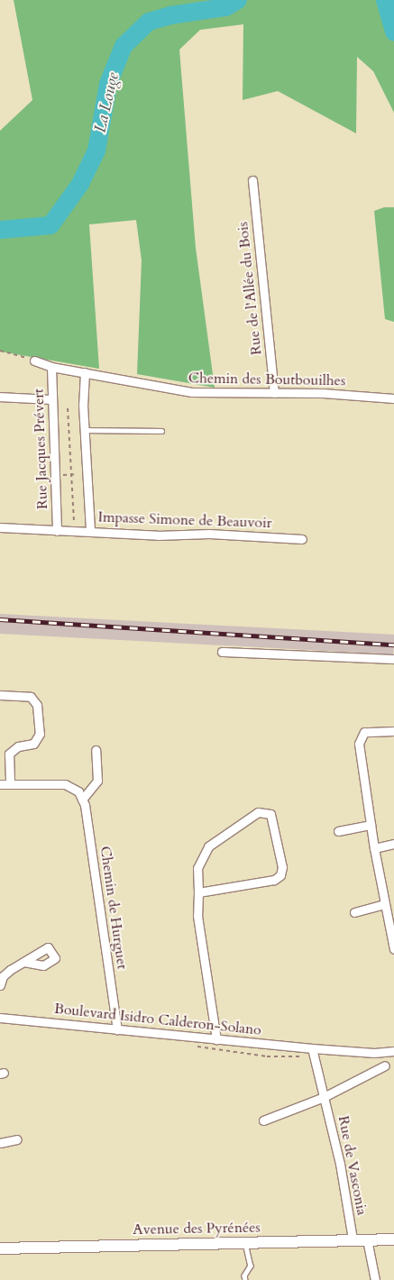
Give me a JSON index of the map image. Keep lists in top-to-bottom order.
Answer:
{
  "streets": {
    "main road": ["Avenue des Pyrénées"],
    "street": [
      "Rue de l'Allée du Bois",
      "Chemin des Boutbouilhes",
      "Rue Jacques Prévert",
      "Impasse Simone de Beauvoir",
      "Chemin de Hurguet",
      "Boulevard Isidro Calderon-Solano",
      "Rue de Vasconia"
    ]
  },
  "crossings": [
    ["Rue de l'Allée du Bois", "Chemin des Boutbouilhes"],
    ["Chemin des Boutbouilhes", "Rue Jacques Prévert"],
    ["Chemin des Boutbouilhes", "Impasse Simone de Beauvoir"],
    ["Rue Jacques Prévert", "Impasse Simone de Beauvoir"],
    ["Chemin de Hurguet", "Boulevard Isidro Calderon-Solano"],
    ["Boulevard Isidro Calderon-Solano", "Rue de Vasconia"],
    ["Rue de Vasconia", "Avenue des Pyrénées"]
  ],
  "water": ["La Louge"]
}
